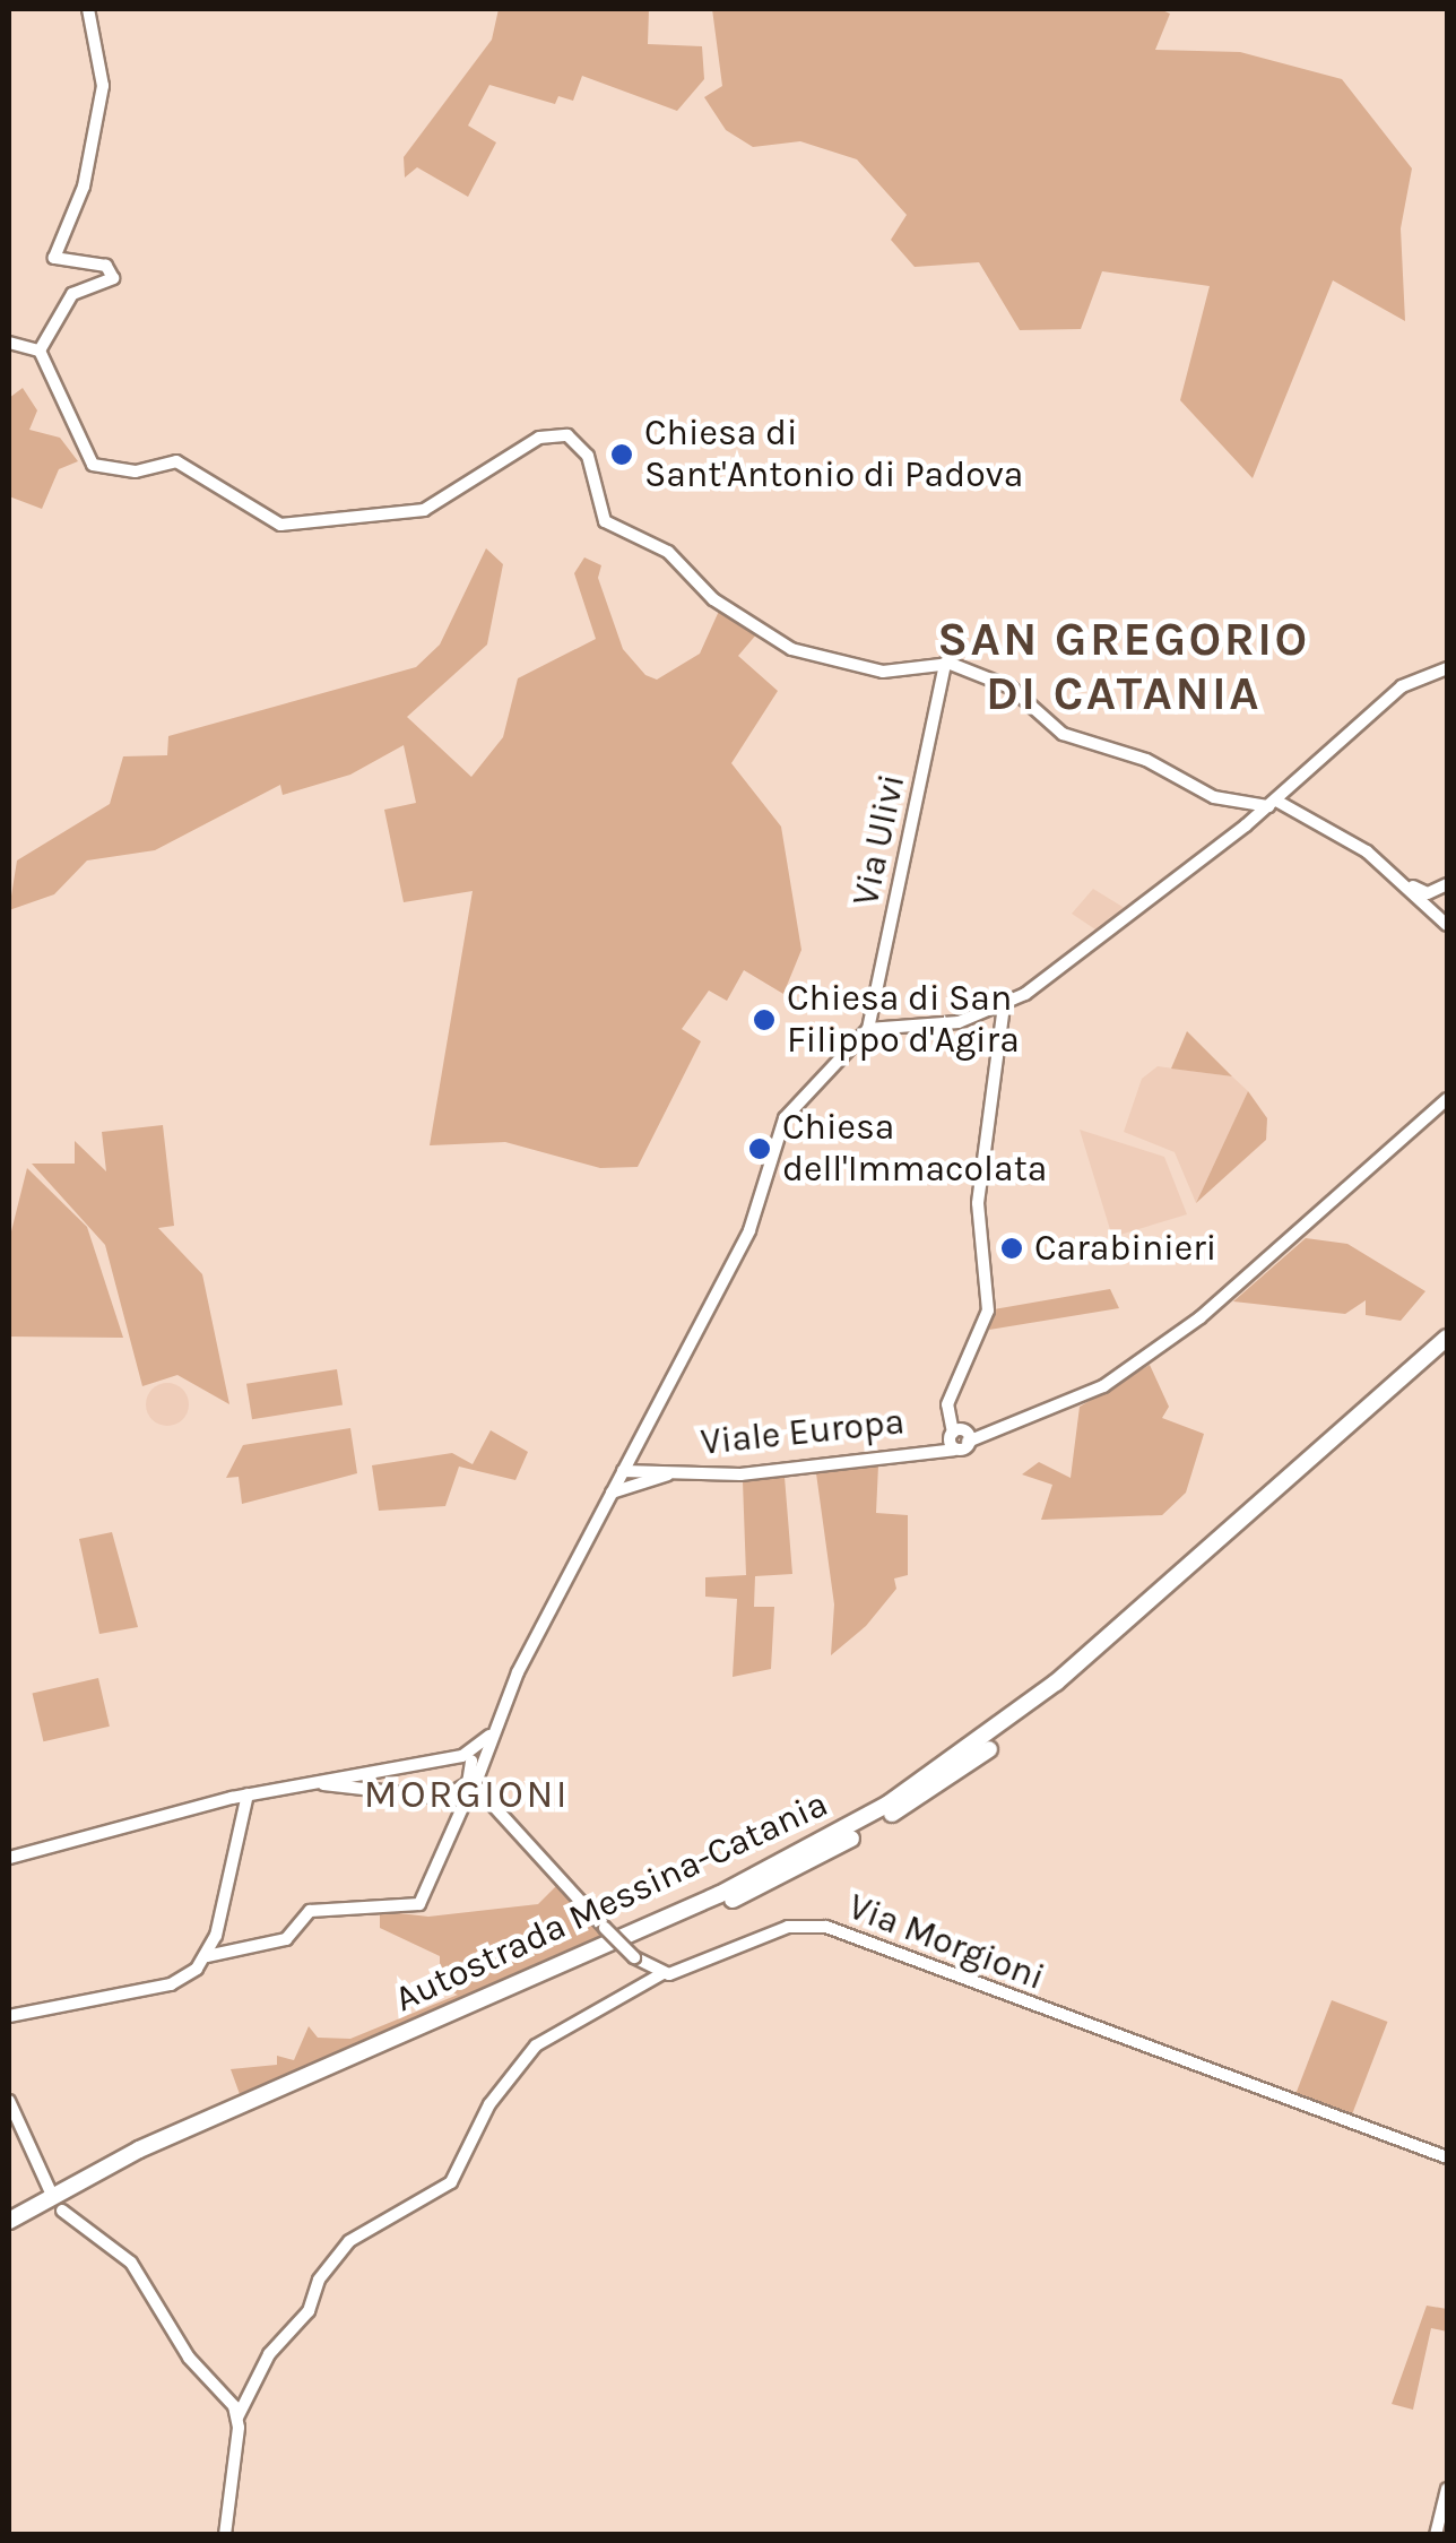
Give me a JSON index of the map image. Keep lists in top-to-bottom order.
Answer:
{
  "streets": {
    "highway": ["Autostrada Messina-Catania"],
    "street": ["Via Ulivi", "Viale Europa", "Via Morgioni"]
  },
  "districts": ["SAN GREGORIO DI CATANIA", "MORGIONI"],
  "places": [
    "Chiesa di Sant'Antonio di Padova",
    "Chiesa di San Filippo d'Agira",
    "Chiesa dell'Immacolata",
    "Carabinieri"
  ]
}
